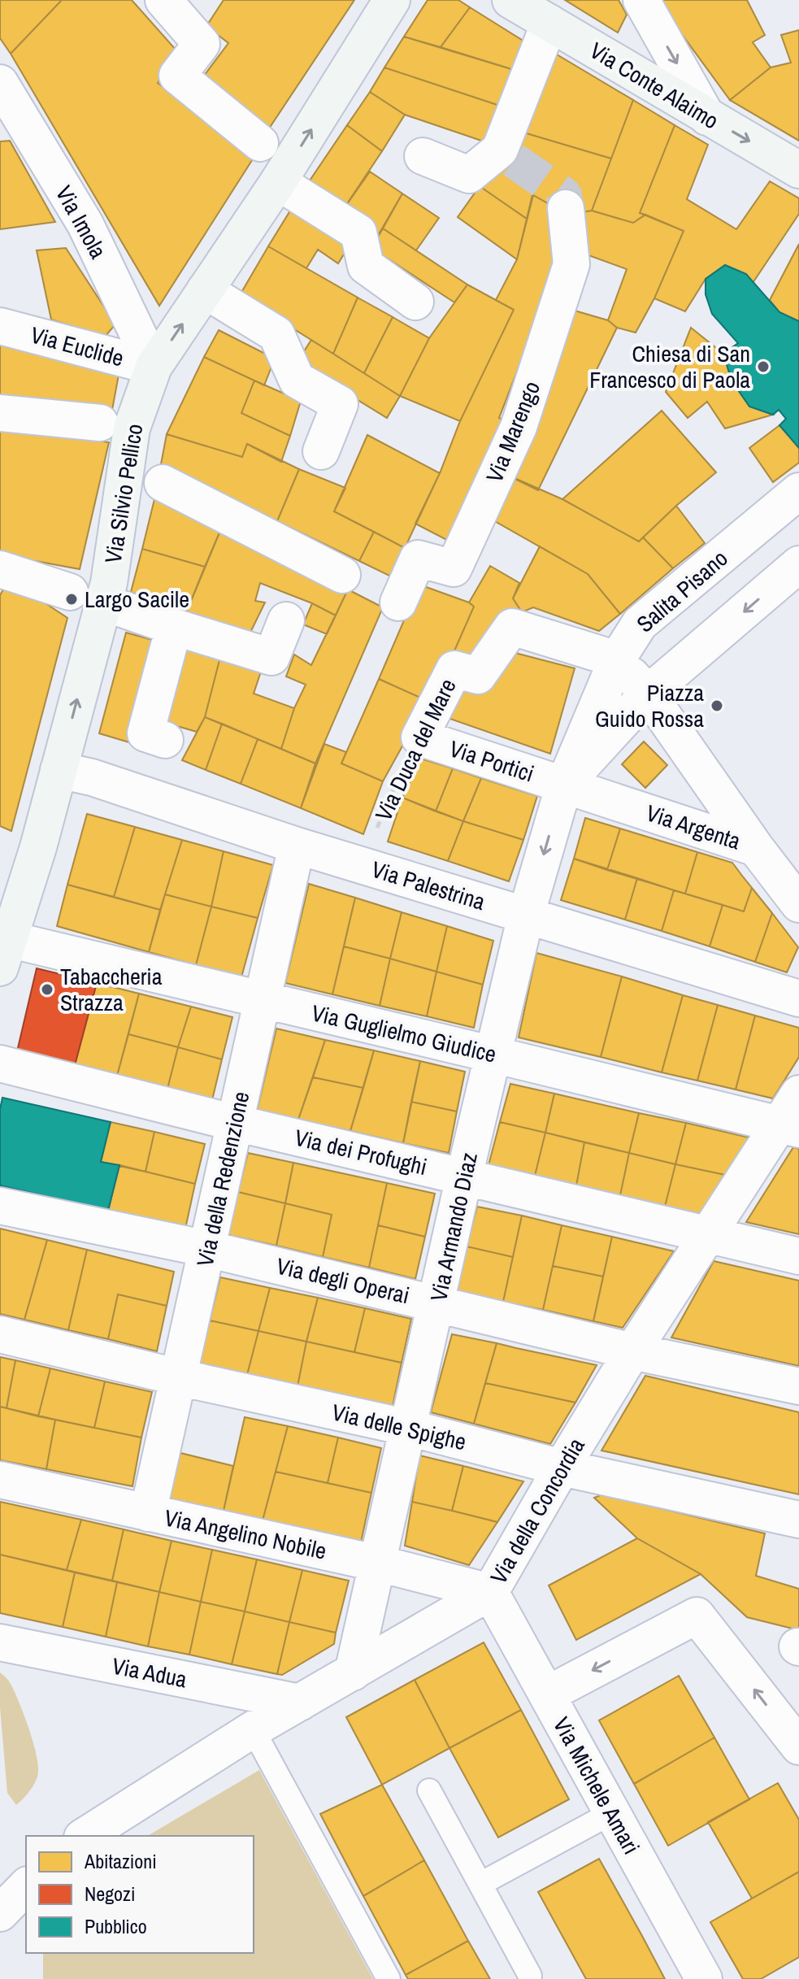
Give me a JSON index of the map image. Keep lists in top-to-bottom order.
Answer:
{
  "streets": {
    "street": [
      "Via Conte Alaimo",
      "Via Imola",
      "Via Euclide",
      "Via Marengo",
      "Via Silvio Pellico",
      "Salita Pisano",
      "Via Duca del Mare",
      "Via Portici",
      "Via Argenta",
      "Via Palestrina",
      "Via Guglielmo Giudice",
      "Via dei Profughi",
      "Via della Redenzione",
      "Via Armando Diaz",
      "Via degli Operai",
      "Via delle Spighe",
      "Via della Concordia",
      "Via Angelino Nobile",
      "Via Adua",
      "Via Michele Amari"
    ]
  },
  "crossings": [
    ["Via Imola", "Via Euclide"],
    ["Via Imola", "Via Silvio Pellico"],
    ["Via Euclide", "Via Silvio Pellico"],
    ["Via Silvio Pellico", "Via Palestrina"],
    ["Via Silvio Pellico", "Via Guglielmo Giudice"],
    ["Salita Pisano", "Via Duca del Mare"],
    ["Salita Pisano", "Via Portici"],
    ["Salita Pisano", "Via Argenta"],
    ["Salita Pisano", "Via Armando Diaz"],
    ["Via Duca del Mare", "Via Portici"],
    ["Via Duca del Mare", "Via Palestrina"],
    ["Via Portici", "Via Argenta"],
    ["Via Portici", "Via Armando Diaz"],
    ["Via Argenta", "Via Armando Diaz"],
    ["Via Palestrina", "Via della Redenzione"],
    ["Via Palestrina", "Via Armando Diaz"],
    ["Via Guglielmo Giudice", "Via della Redenzione"],
    ["Via Guglielmo Giudice", "Via Armando Diaz"],
    ["Via Guglielmo Giudice", "Via della Concordia"],
    ["Via dei Profughi", "Via della Redenzione"],
    ["Via dei Profughi", "Via Armando Diaz"],
    ["Via dei Profughi", "Via della Concordia"],
    ["Via della Redenzione", "Via degli Operai"],
    ["Via della Redenzione", "Via delle Spighe"],
    ["Via della Redenzione", "Via Angelino Nobile"],
    ["Via Armando Diaz", "Via degli Operai"],
    ["Via Armando Diaz", "Via delle Spighe"],
    ["Via Armando Diaz", "Via della Concordia"],
    ["Via Armando Diaz", "Via Angelino Nobile"],
    ["Via degli Operai", "Via della Concordia"],
    ["Via delle Spighe", "Via della Concordia"],
    ["Via della Concordia", "Via Angelino Nobile"],
    ["Via della Concordia", "Via Adua"],
    ["Via della Concordia", "Via Michele Amari"],
    ["Via Angelino Nobile", "Via Michele Amari"]
  ],
  "one_way": ["Via Silvio Pellico"],
  "places": [
    "Chiesa di San Francesco di Paola",
    "Largo Sacile",
    "Piazza Guido Rossa",
    "Tabaccheria Strazza"
  ],
  "legend": ["Abitazioni", "Negozi", "Pubblico"]
}
